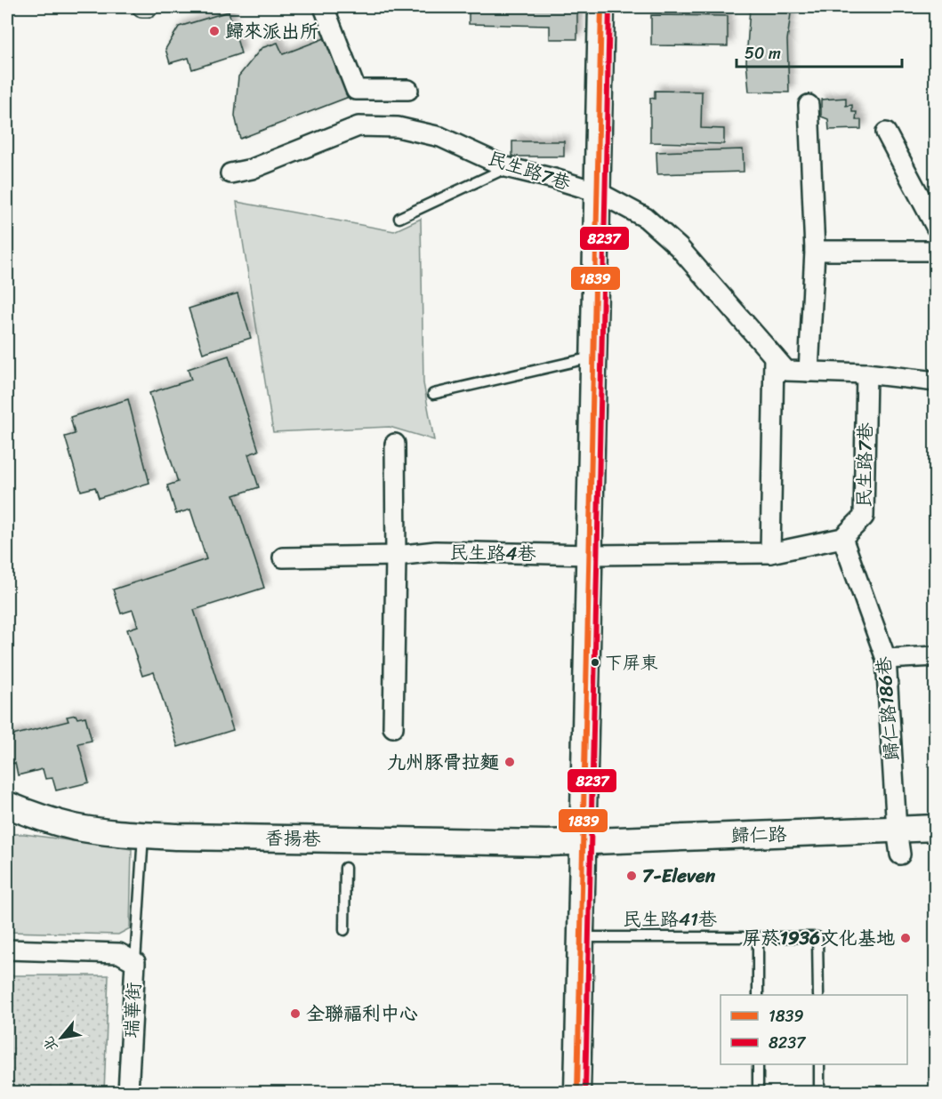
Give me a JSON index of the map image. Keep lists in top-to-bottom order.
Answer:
{
  "streets": {
    "street": [
      "民生路7巷",
      "民生路4巷",
      "歸仁路186巷",
      "歸仁路",
      "香揚巷",
      "瑞華街"
    ],
    "lane": ["民生路41巷"]
  },
  "crossings": [
    ["民生路7巷", "歸仁路186巷"],
    ["歸仁路186巷", "歸仁路"],
    ["歸仁路", "香揚巷"]
  ],
  "places": [
    "歸來派出所",
    "下屏東",
    "九州豚骨拉麵",
    "7-Eleven",
    "屏菸1936文化基地",
    "全聯福利中心"
  ],
  "lines": ["transit line 1839", "transit line 8237"],
  "legend": ["1839", "8237"],
  "scale_bar": "50 m",
  "north": "bottom left"
}
